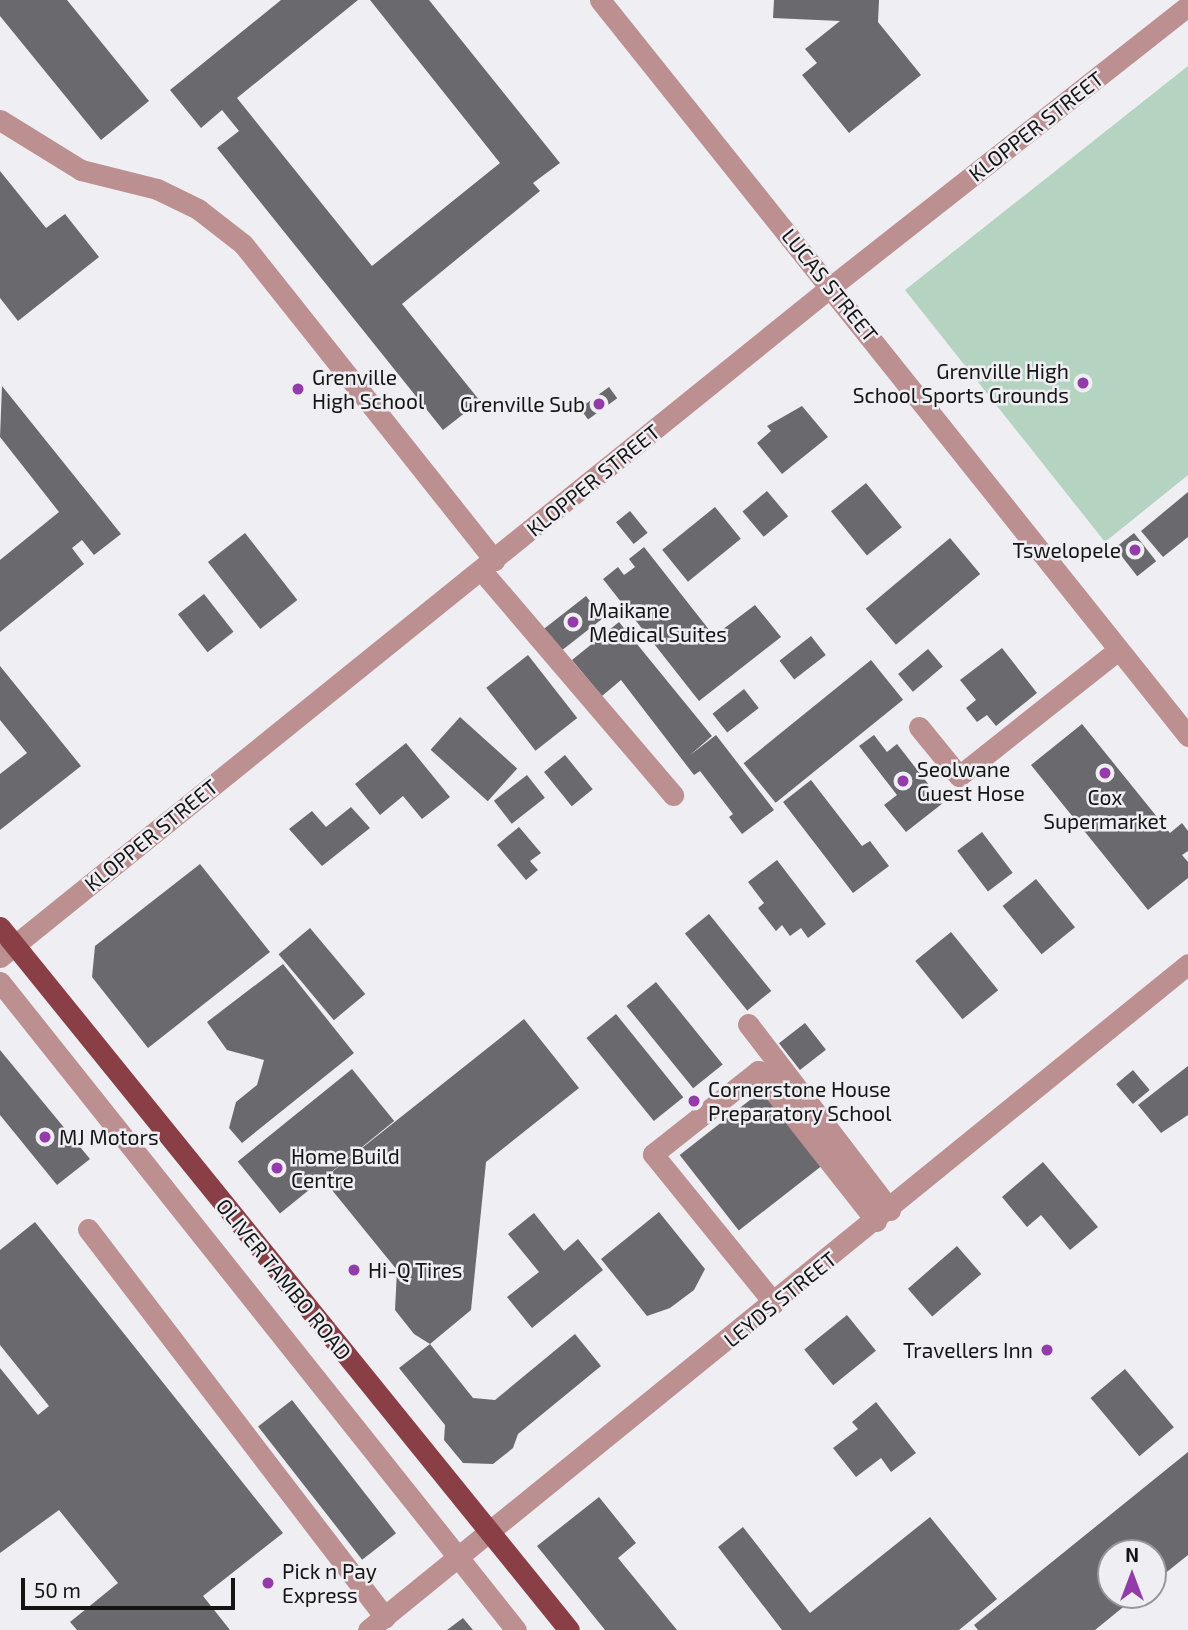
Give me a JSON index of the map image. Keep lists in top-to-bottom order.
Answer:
{
  "streets": {
    "main road": ["OLIVER TAMBO ROAD"],
    "street": ["KLOPPER STREET", "LUCAS STREET", "LEYDS STREET"]
  },
  "crossings": [
    ["KLOPPER STREET", "LUCAS STREET"],
    ["KLOPPER STREET", "OLIVER TAMBO ROAD"],
    ["OLIVER TAMBO ROAD", "LEYDS STREET"]
  ],
  "places": [
    "Grenville High School Sports Grounds",
    "Grenville High School",
    "Grenville Sub",
    "Tswelopele",
    "Maikane Medical Suites",
    "Cox Supermarket",
    "Seolwane Guest Hose",
    "Cornerstone House Preparatory School",
    "MJ Motors",
    "Home Build Centre",
    "Hi-Q Tires",
    "Travellers Inn",
    "Pick n Pay Express"
  ],
  "scale_bar": "50 m",
  "north": "top"
}
